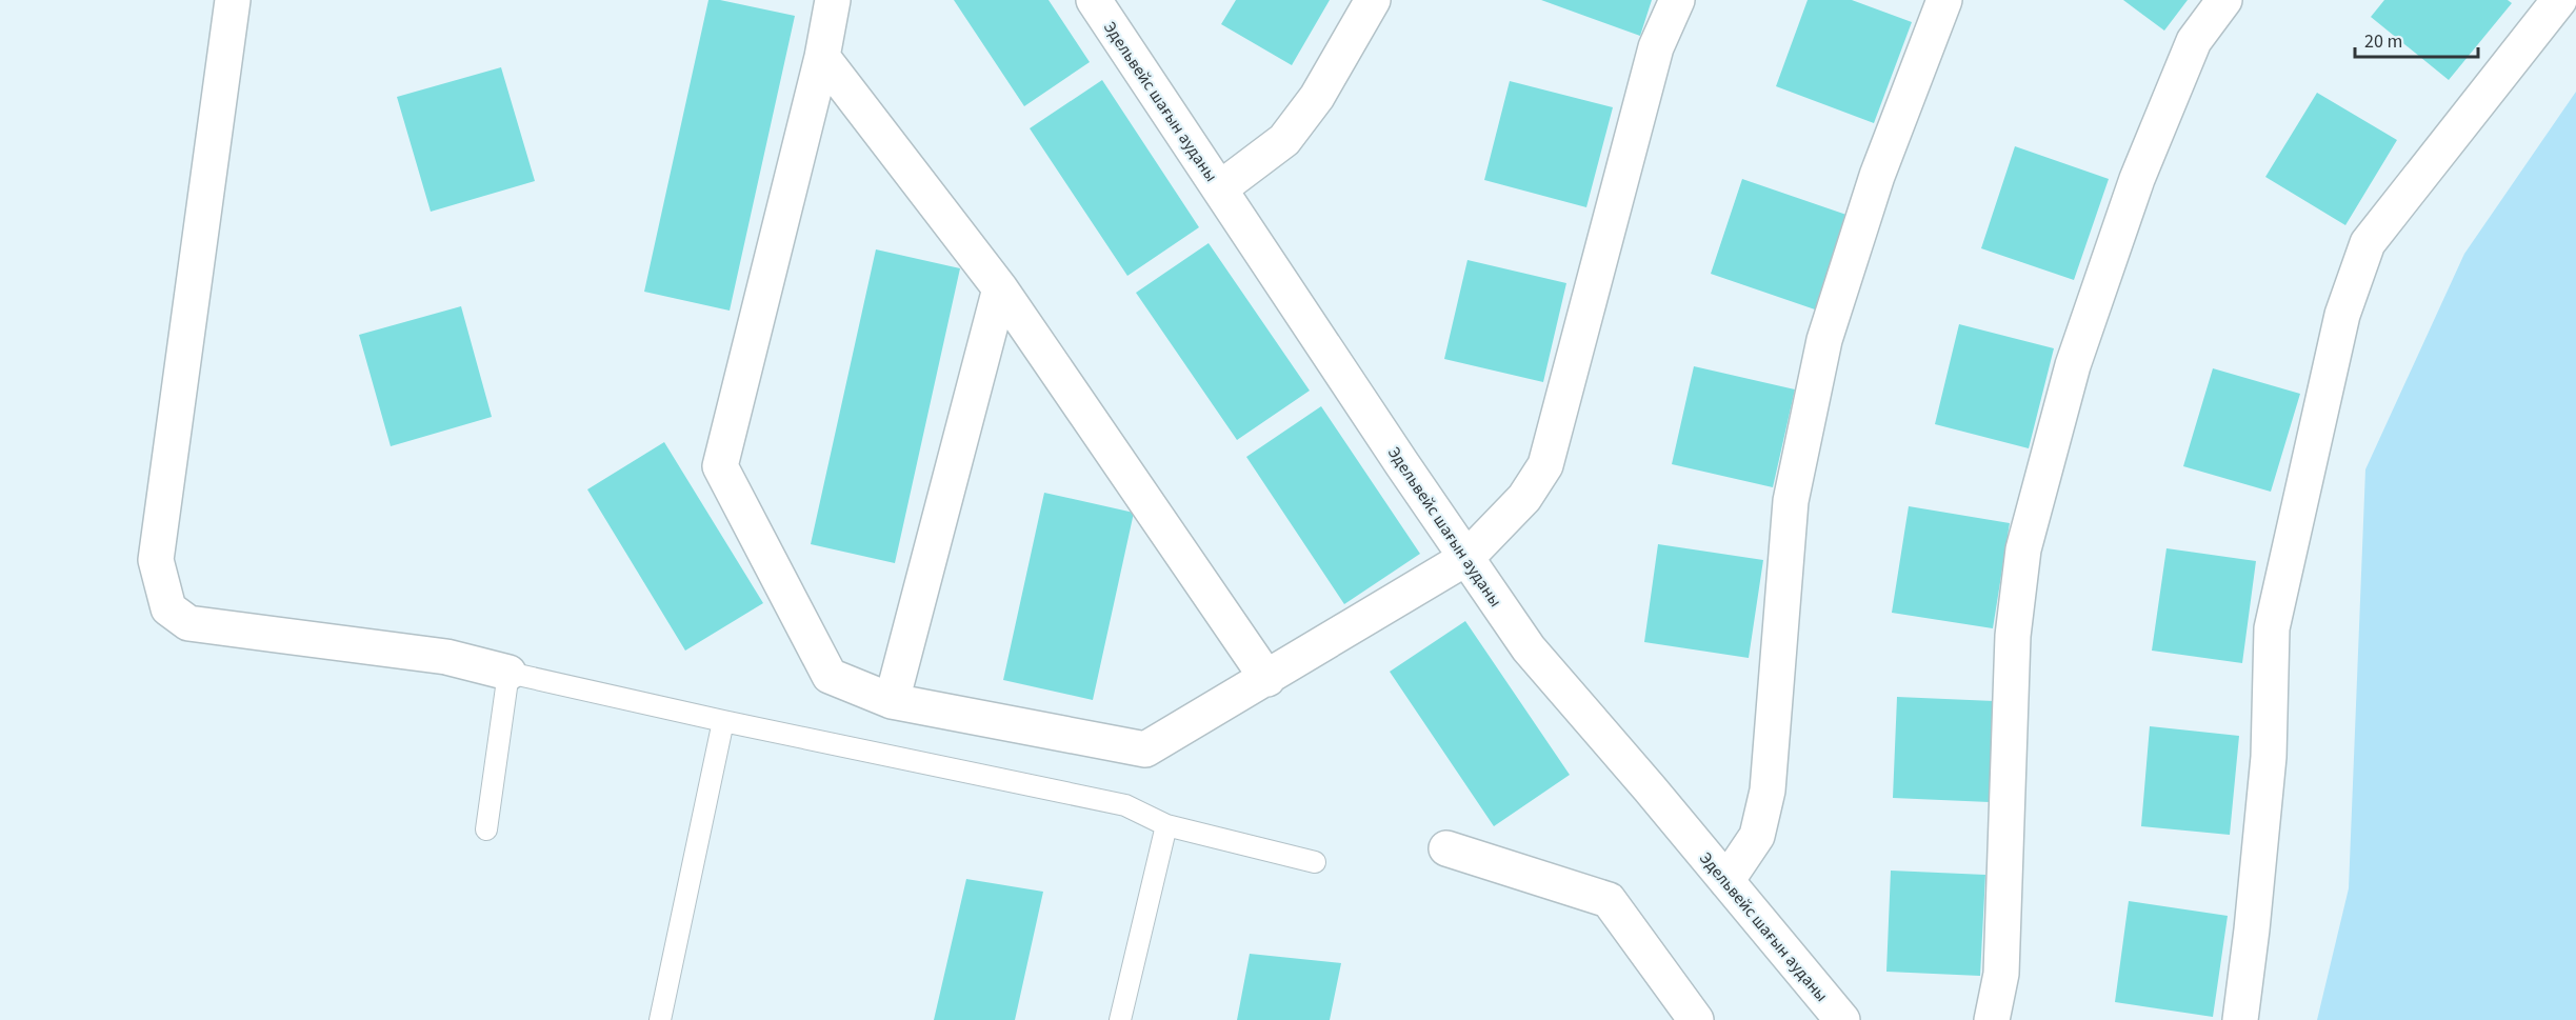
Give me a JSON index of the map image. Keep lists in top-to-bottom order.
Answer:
{
  "streets": {
    "street": ["Эдельвейс шағын ауданы"]
  },
  "scale_bar": "20 m"
}
